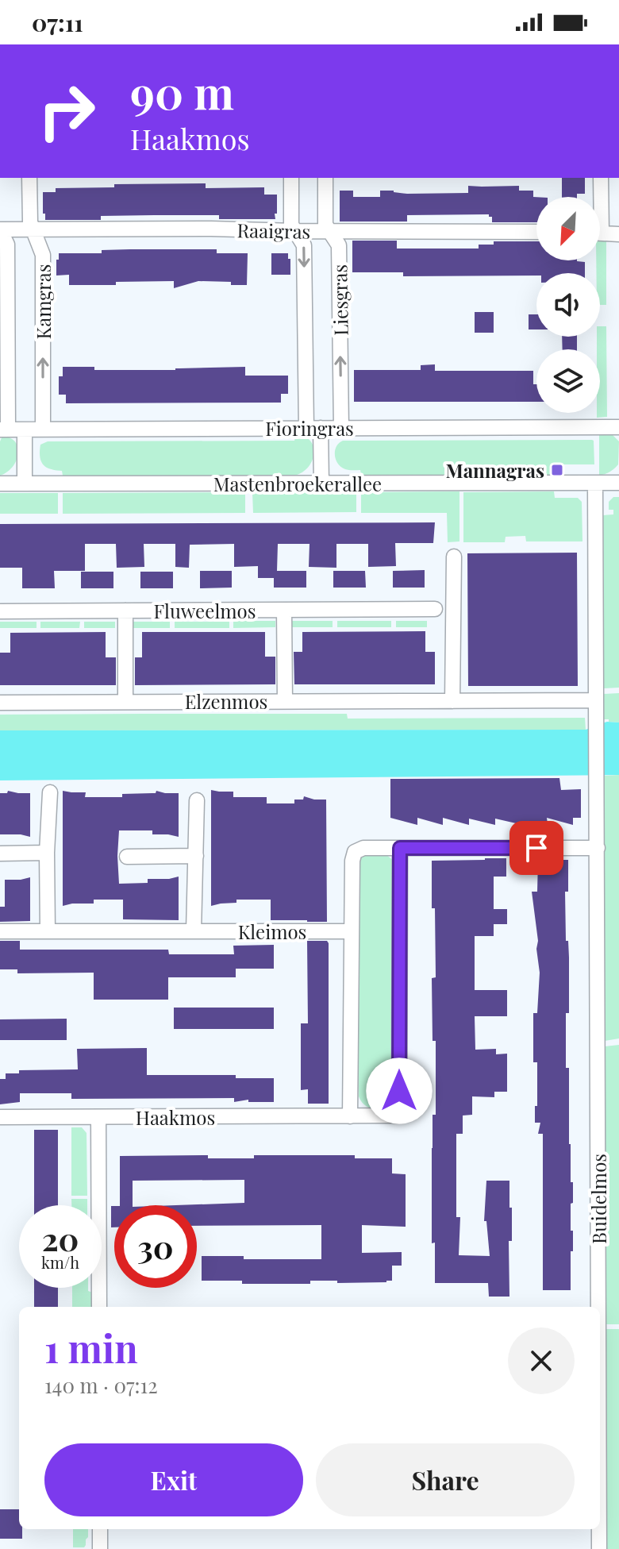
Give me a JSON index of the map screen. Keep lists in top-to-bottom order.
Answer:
{
  "streets": {
    "street": [
      "Raaigras",
      "Liesgras",
      "Kamgras",
      "Fioringras",
      "Mastenbroekerallee",
      "Fluweelmos",
      "Elzenmos",
      "Kleimos",
      "Haakmos",
      "Buidelmos"
    ]
  },
  "crossings": [
    ["Raaigras", "Liesgras"],
    ["Raaigras", "Kamgras"],
    ["Liesgras", "Fioringras"],
    ["Liesgras", "Mastenbroekerallee"],
    ["Kamgras", "Fioringras"],
    ["Fluweelmos", "Elzenmos"]
  ],
  "places": {
    "transit": ["Mannagras"]
  },
  "north": "bottom left",
  "page": {
    "status": "07:11",
    "turn": ["90 m", "Haakmos"],
    "speed": "20 km/h",
    "limit": "30",
    "heading": ["1 min", "140 m · 07:12"],
    "buttons": ["Exit", "Share"]
  }
}
